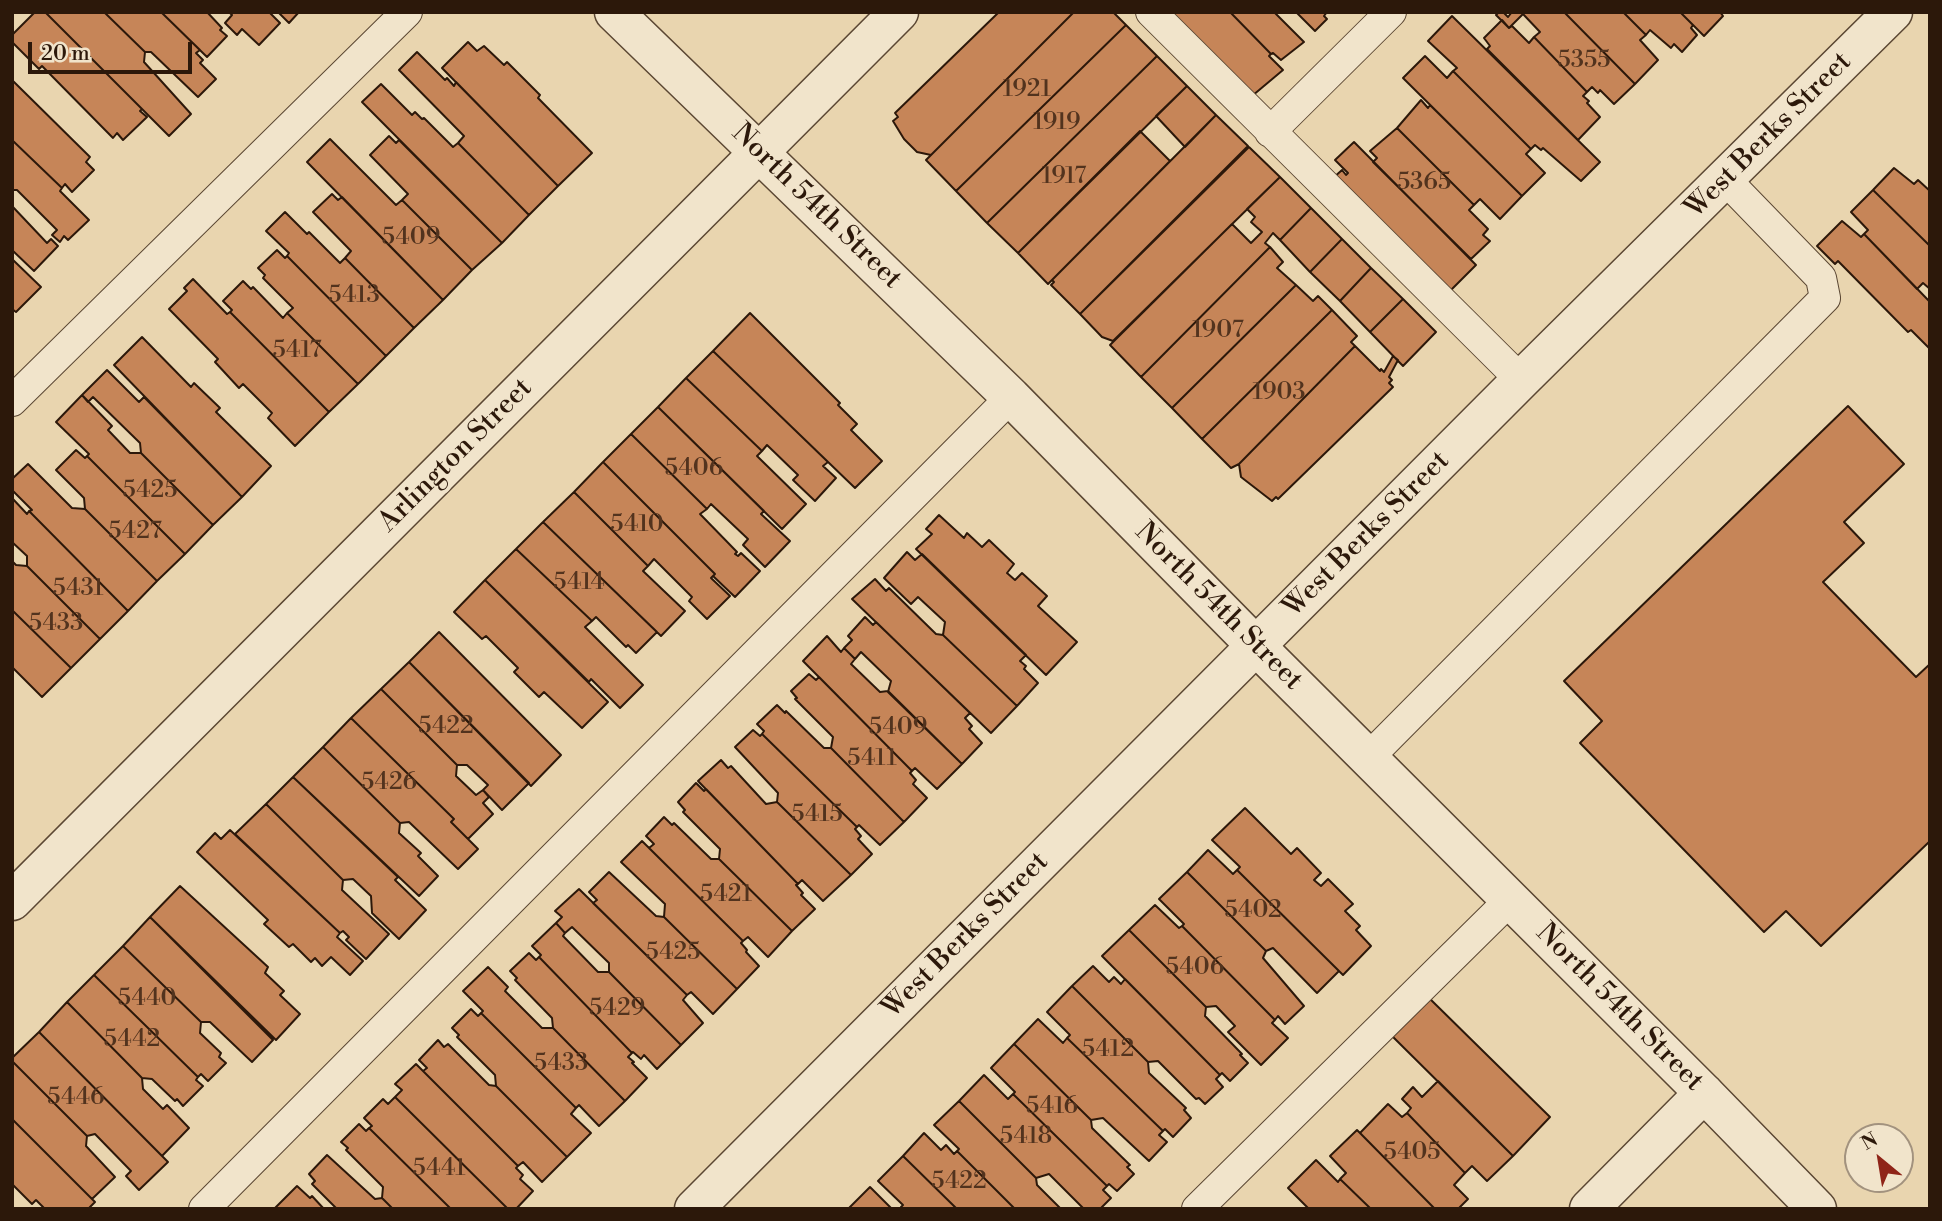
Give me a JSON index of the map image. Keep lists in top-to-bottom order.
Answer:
{
  "streets": {
    "street": ["West Berks Street", "North 54th Street", "Arlington Street"]
  },
  "crossings": [
    ["West Berks Street", "North 54th Street"],
    ["North 54th Street", "Arlington Street"]
  ],
  "house_numbers": [
    "5355",
    "1921",
    "1919",
    "1917",
    "5365",
    "5409",
    "5413",
    "1907",
    "5417",
    "1903",
    "5406",
    "5425",
    "5410",
    "5427",
    "5414",
    "5431",
    "5433",
    "5422",
    "5409",
    "5411",
    "5426",
    "5415",
    "5421",
    "5402",
    "5425",
    "5406",
    "5440",
    "5429",
    "5442",
    "5412",
    "5433",
    "5446",
    "5416",
    "5418",
    "5405",
    "5441",
    "5422"
  ],
  "scale_bar": "20 m",
  "north": "top left"
}
